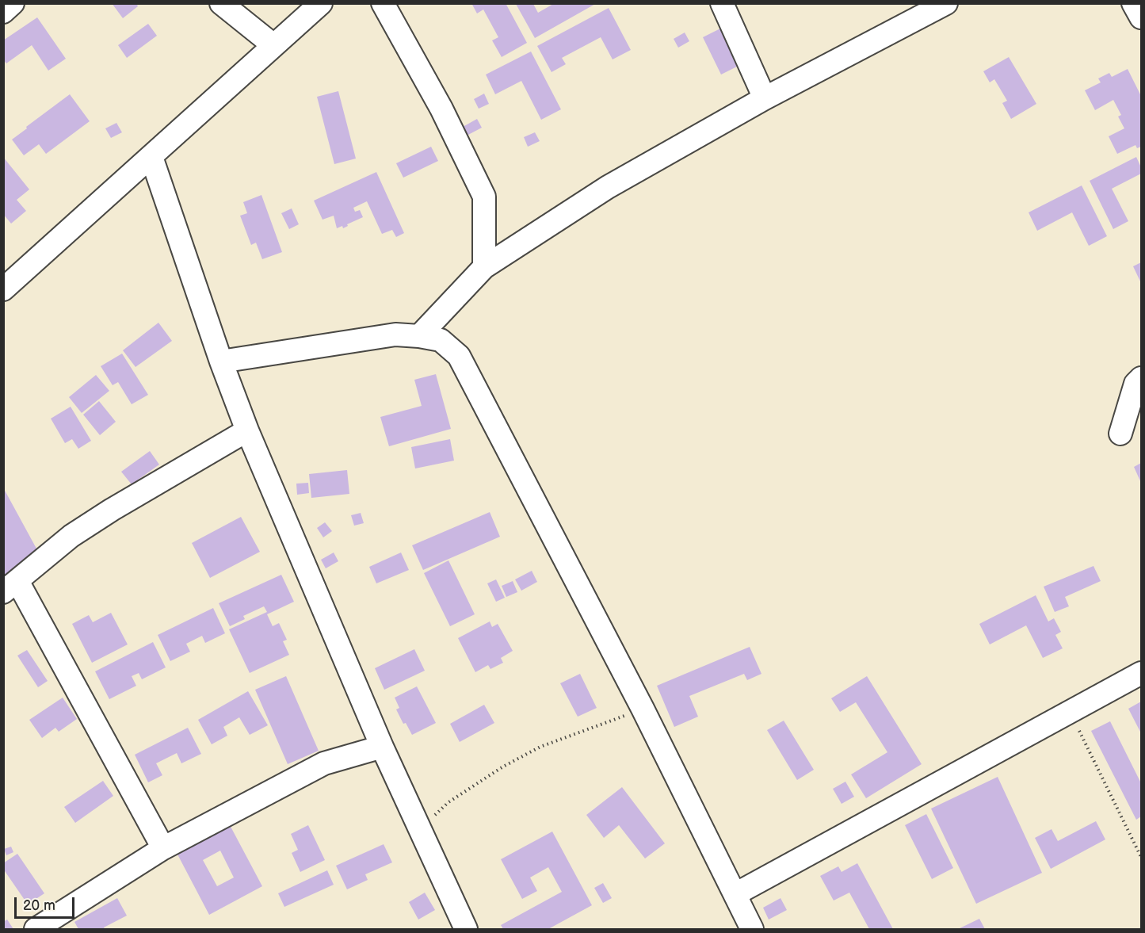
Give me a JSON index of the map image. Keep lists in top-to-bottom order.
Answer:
{
  "scale_bar": "20 m"
}
